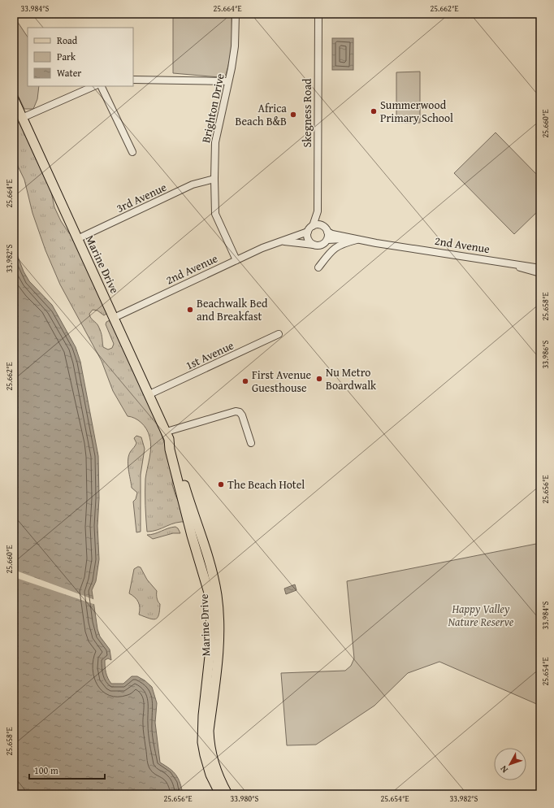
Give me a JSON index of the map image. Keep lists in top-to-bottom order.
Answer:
{
  "streets": {
    "main road": ["Marine Drive"],
    "street": [
      "Brighton Drive",
      "Skegness Road",
      "3rd Avenue",
      "2nd Avenue",
      "1st Avenue"
    ]
  },
  "crossings": [
    ["Brighton Drive", "3rd Avenue"],
    ["Brighton Drive", "2nd Avenue"],
    ["Skegness Road", "2nd Avenue"],
    ["3rd Avenue", "Marine Drive"],
    ["2nd Avenue", "Marine Drive"],
    ["Marine Drive", "1st Avenue"]
  ],
  "parks": ["Happy Valley Nature Reserve"],
  "places": [
    "Summerwood Primary School",
    "Africa Beach B&B",
    "Beachwalk Bed and Breakfast",
    "Nu Metro Boardwalk",
    "First Avenue Guesthouse",
    "The Beach Hotel"
  ],
  "legend": ["Road", "Park", "Water"],
  "scale_bar": "100 m",
  "north": "bottom left",
  "coordinates": [
    "33.984°S",
    "25.664°E",
    "25.662°E",
    "25.660°E",
    "33.982°S",
    "25.658°E",
    "33.986°S",
    "25.656°E",
    "25.654°E",
    "33.980°S"
  ]
}
